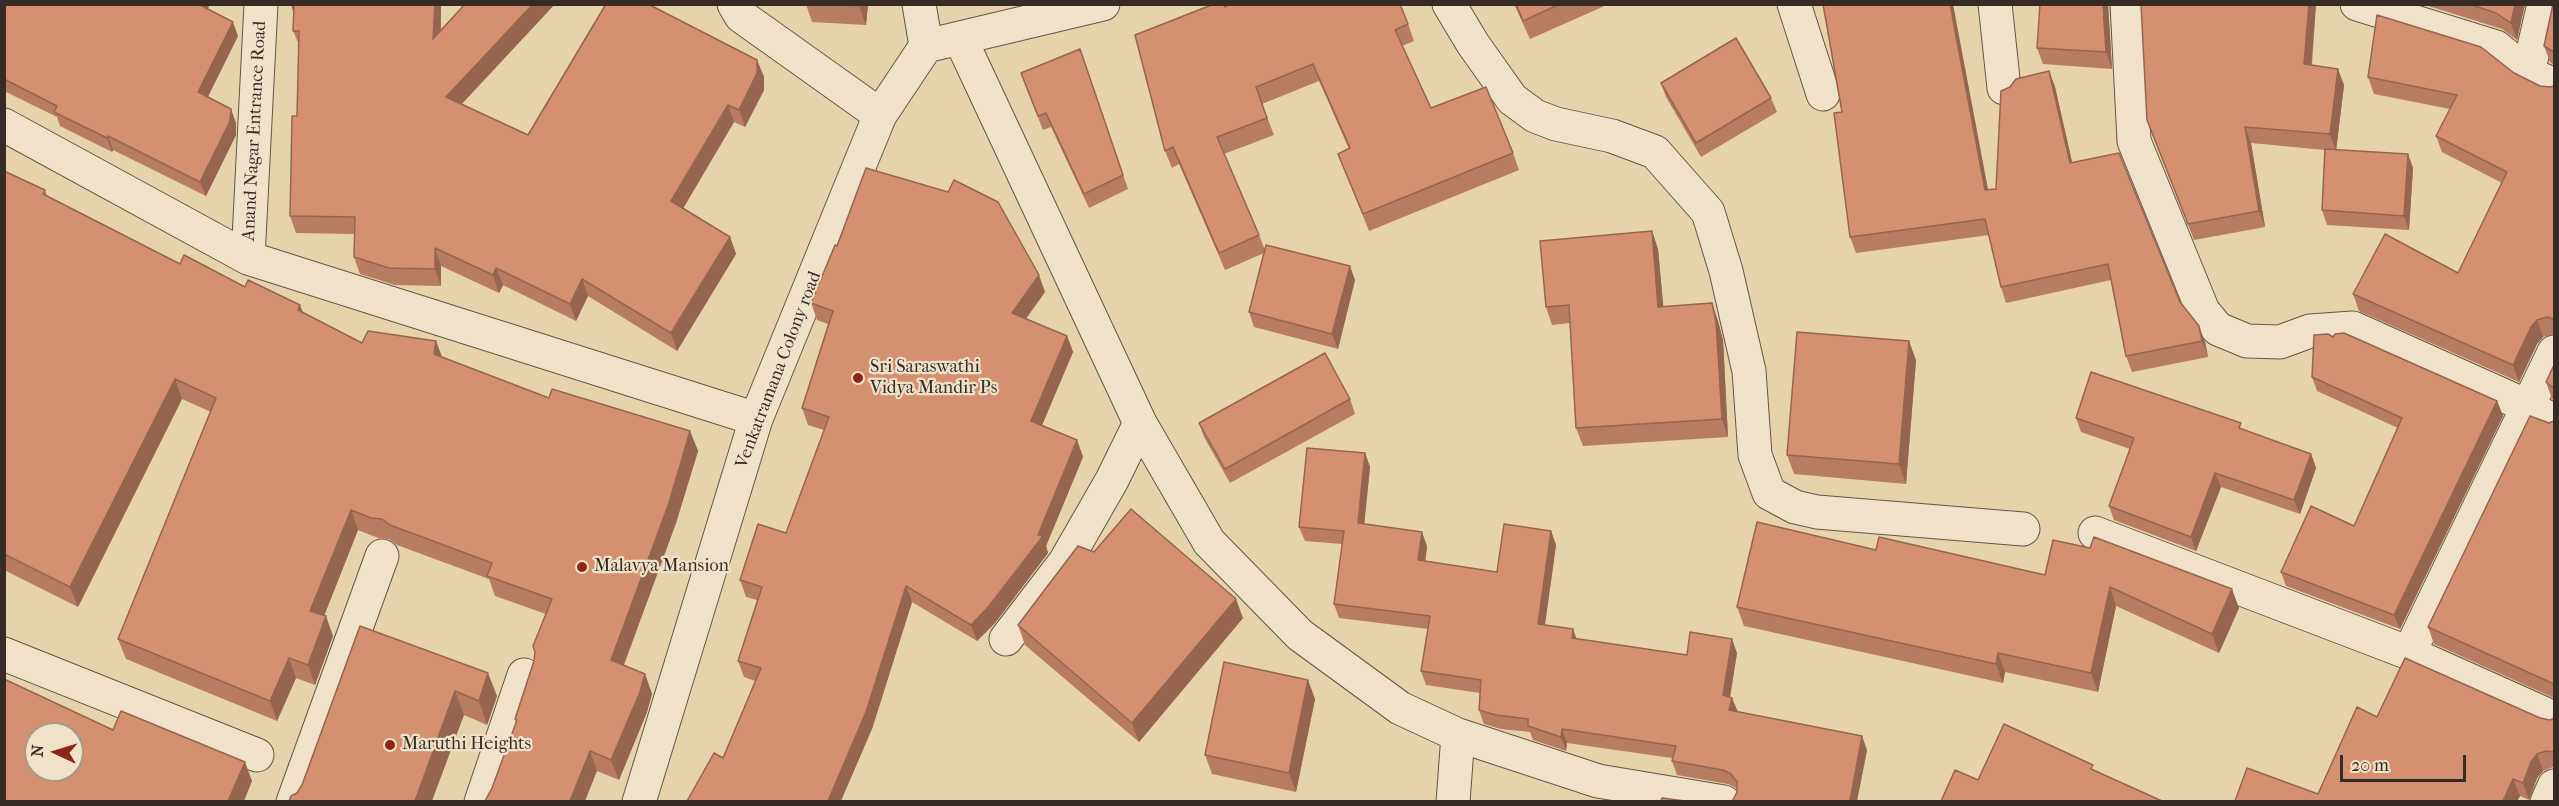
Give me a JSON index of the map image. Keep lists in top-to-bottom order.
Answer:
{
  "streets": {
    "street": ["Anand Nagar Entrance Road", "Venkatramana Colony road"]
  },
  "places": ["Sri Saraswathi Vidya Mandir Ps", "Malavya Mansion", "Maruthi Heights"],
  "scale_bar": "20 m",
  "north": "left"
}
